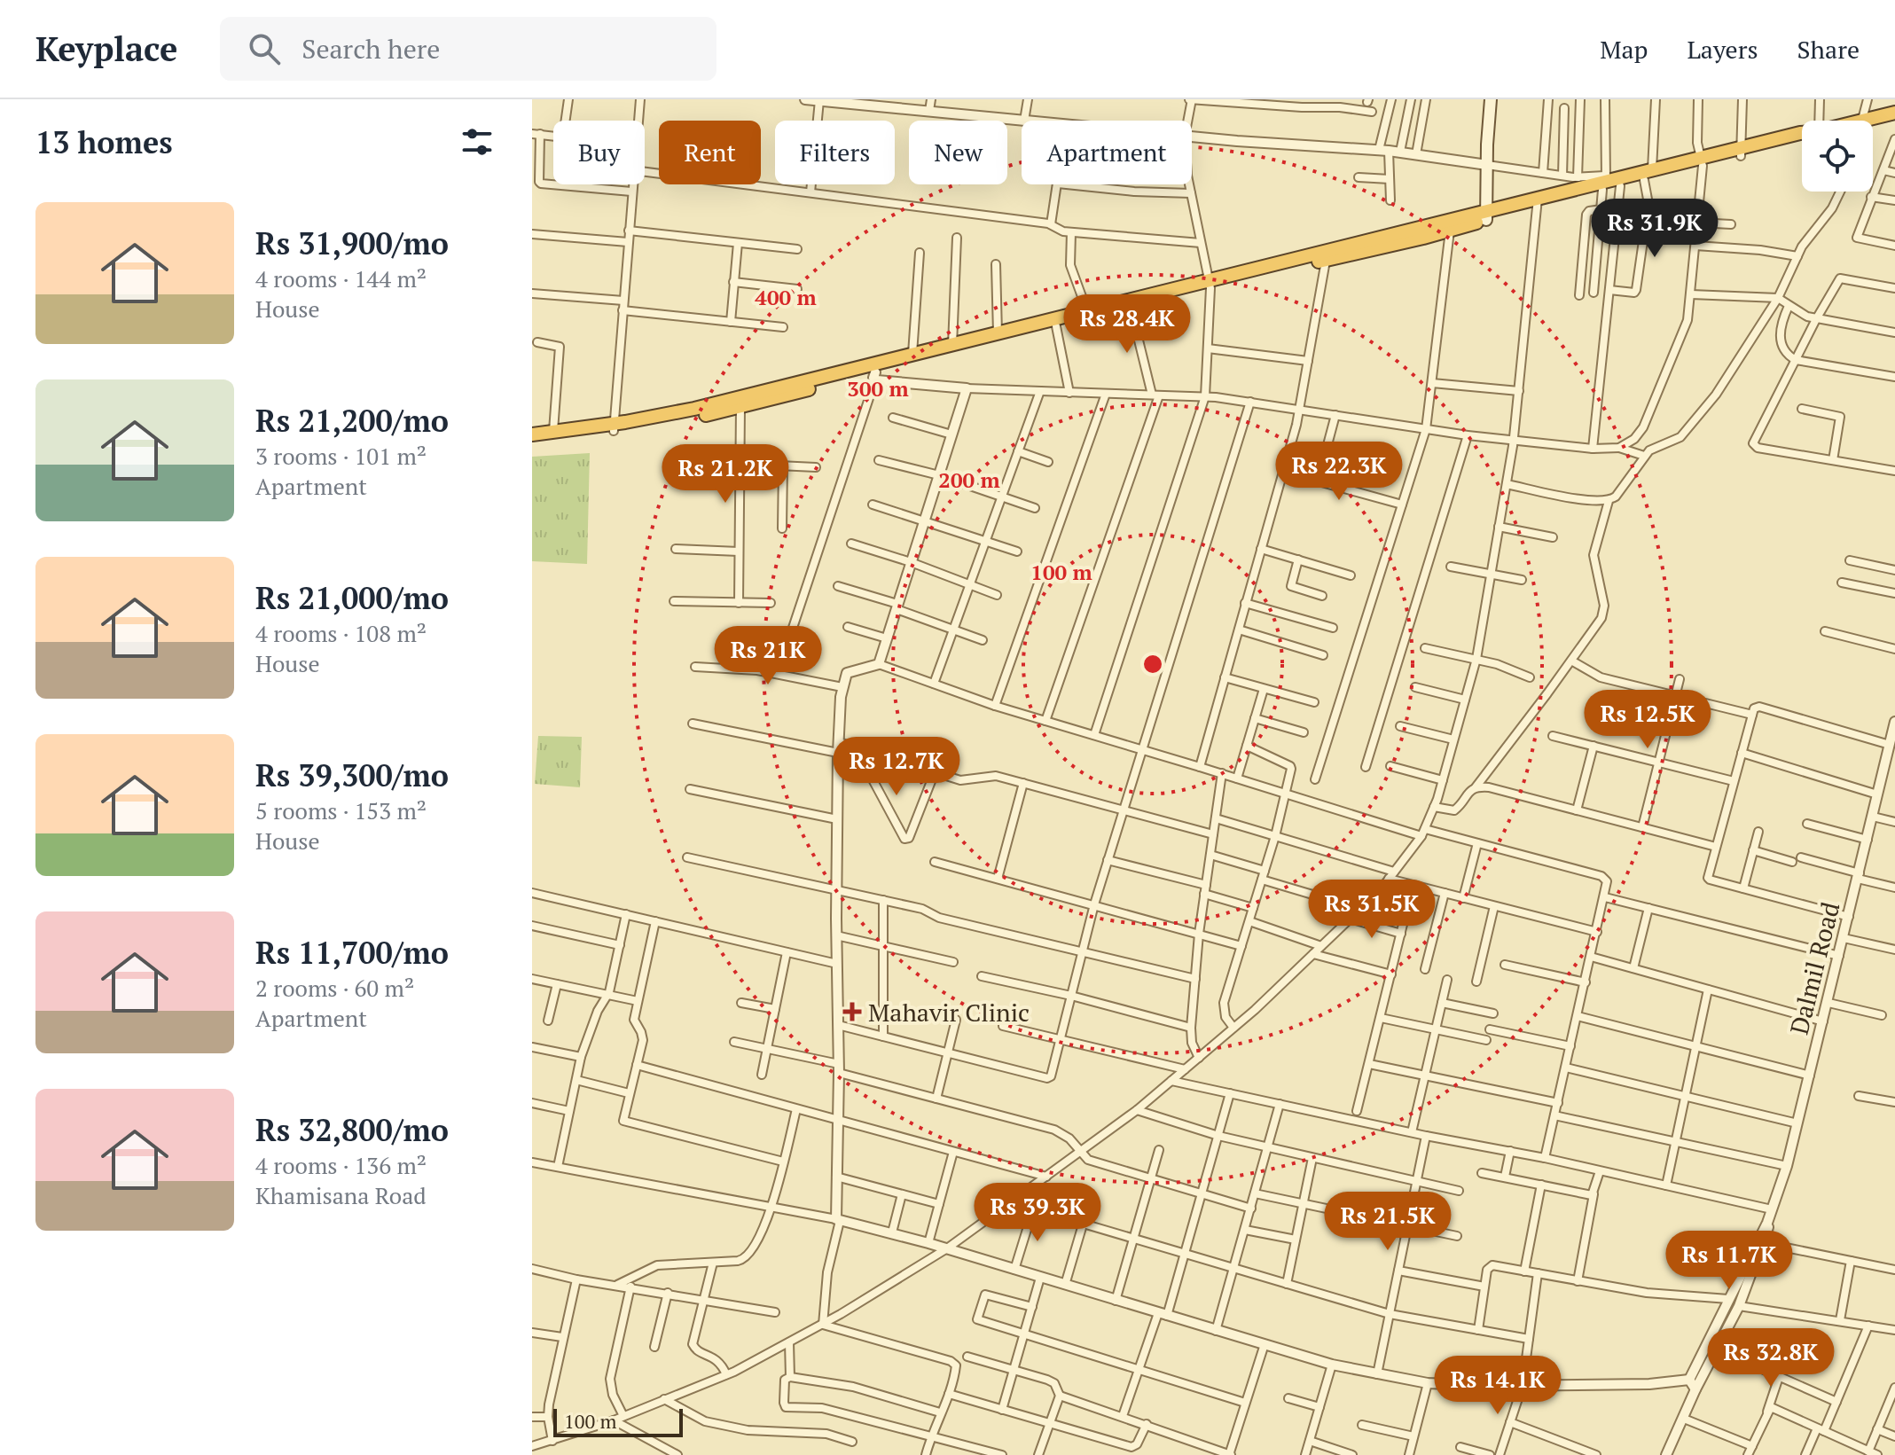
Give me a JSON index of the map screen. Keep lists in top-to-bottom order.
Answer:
{
  "streets": {
    "street": ["Dalmil Road"]
  },
  "places": {
    "health": ["Mahavir Clinic"]
  },
  "scale_bar": "100 m",
  "page": {
    "header": "Keyplace",
    "search": "Search here",
    "nav": ["Map", "Layers", "Share"],
    "heading": "13 homes",
    "chip": [
      "Buy",
      "Rent",
      "Filters",
      "New",
      "Apartment"
    ],
    "list": [
      {
        "name": "Rs 31,900/mo",
        "note": "4 rooms · 144 m² · House"
      },
      {
        "name": "Rs 21,200/mo",
        "note": "3 rooms · 101 m² · Apartment"
      },
      {
        "name": "Rs 21,000/mo",
        "note": "4 rooms · 108 m² · House"
      },
      {
        "name": "Rs 39,300/mo",
        "note": "5 rooms · 153 m² · House"
      },
      {
        "name": "Rs 11,700/mo",
        "note": "2 rooms · 60 m² · Apartment"
      },
      {
        "name": "Rs 32,800/mo",
        "note": "4 rooms · 136 m² · Khamisana Road"
      }
    ],
    "price": [
      "Rs 31.9K",
      "Rs 28.4K",
      "Rs 22.3K",
      "Rs 21.2K",
      "Rs 21K",
      "Rs 12.5K",
      "Rs 12.7K",
      "Rs 31.5K",
      "Rs 39.3K",
      "Rs 21.5K",
      "Rs 11.7K",
      "Rs 32.8K",
      "Rs 14.1K"
    ],
    "scale": "100 m"
  },
  "rings": [
    "400 m",
    "300 m",
    "200 m",
    "100 m"
  ]
}
